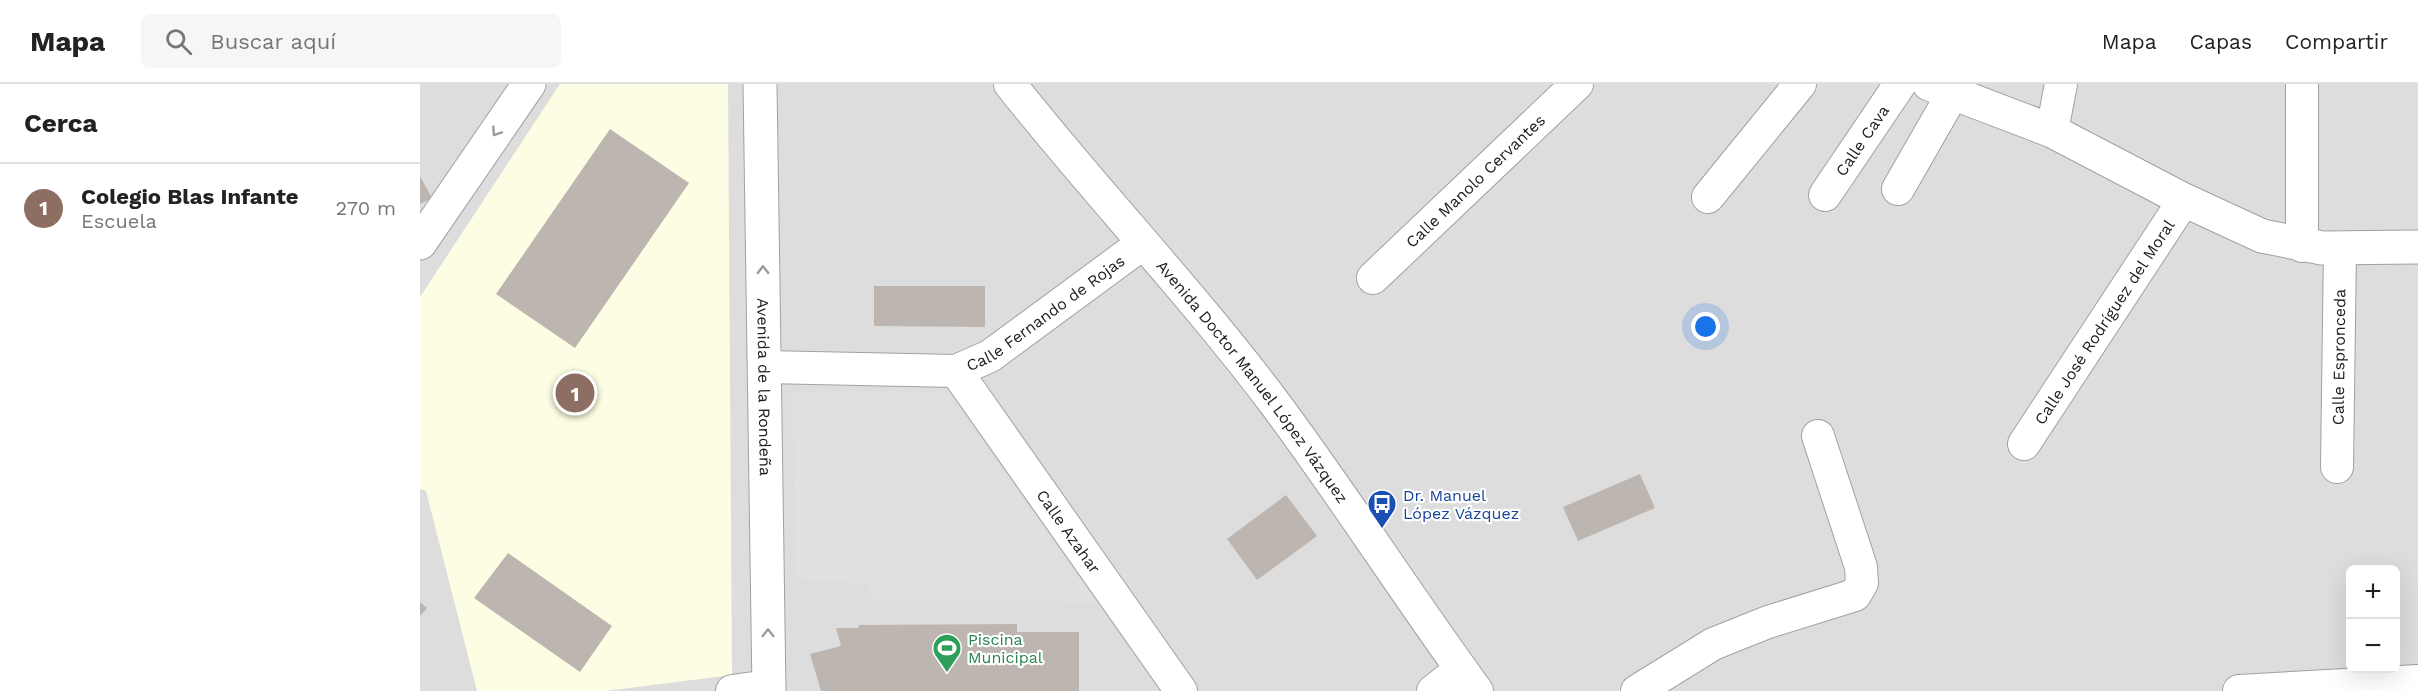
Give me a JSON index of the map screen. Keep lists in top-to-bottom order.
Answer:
{
  "streets": {
    "street": [
      "Calle Cava",
      "Calle Manolo Cervantes",
      "Calle Fernando de Rojas",
      "Calle José Rodríguez del Moral",
      "Calle Espronceda",
      "Avenida Doctor Manuel López Vázquez",
      "Avenida de la Rondeña",
      "Calle Azahar"
    ]
  },
  "crossings": [
    ["Calle Fernando de Rojas", "Avenida Doctor Manuel López Vázquez"],
    ["Calle Fernando de Rojas", "Avenida de la Rondeña"],
    ["Calle Fernando de Rojas", "Calle Azahar"],
    ["Calle José Rodríguez del Moral", "Calle Espronceda"]
  ],
  "one_way": ["Avenida de la Rondeña"],
  "places": {
    "bus stop": ["Dr. Manuel López Vázquez"],
    "sports": ["Piscina Municipal"]
  },
  "page": {
    "header": "Mapa",
    "search": "Buscar aquí",
    "nav": ["Mapa", "Capas", "Compartir"],
    "heading": "Cerca",
    "list": [
      {
        "mark": "1",
        "name": "Colegio Blas Infante",
        "note": "Escuela",
        "value": "270 m"
      }
    ],
    "pins": "1",
    "map_buttons": ["+", "−"]
  }
}
